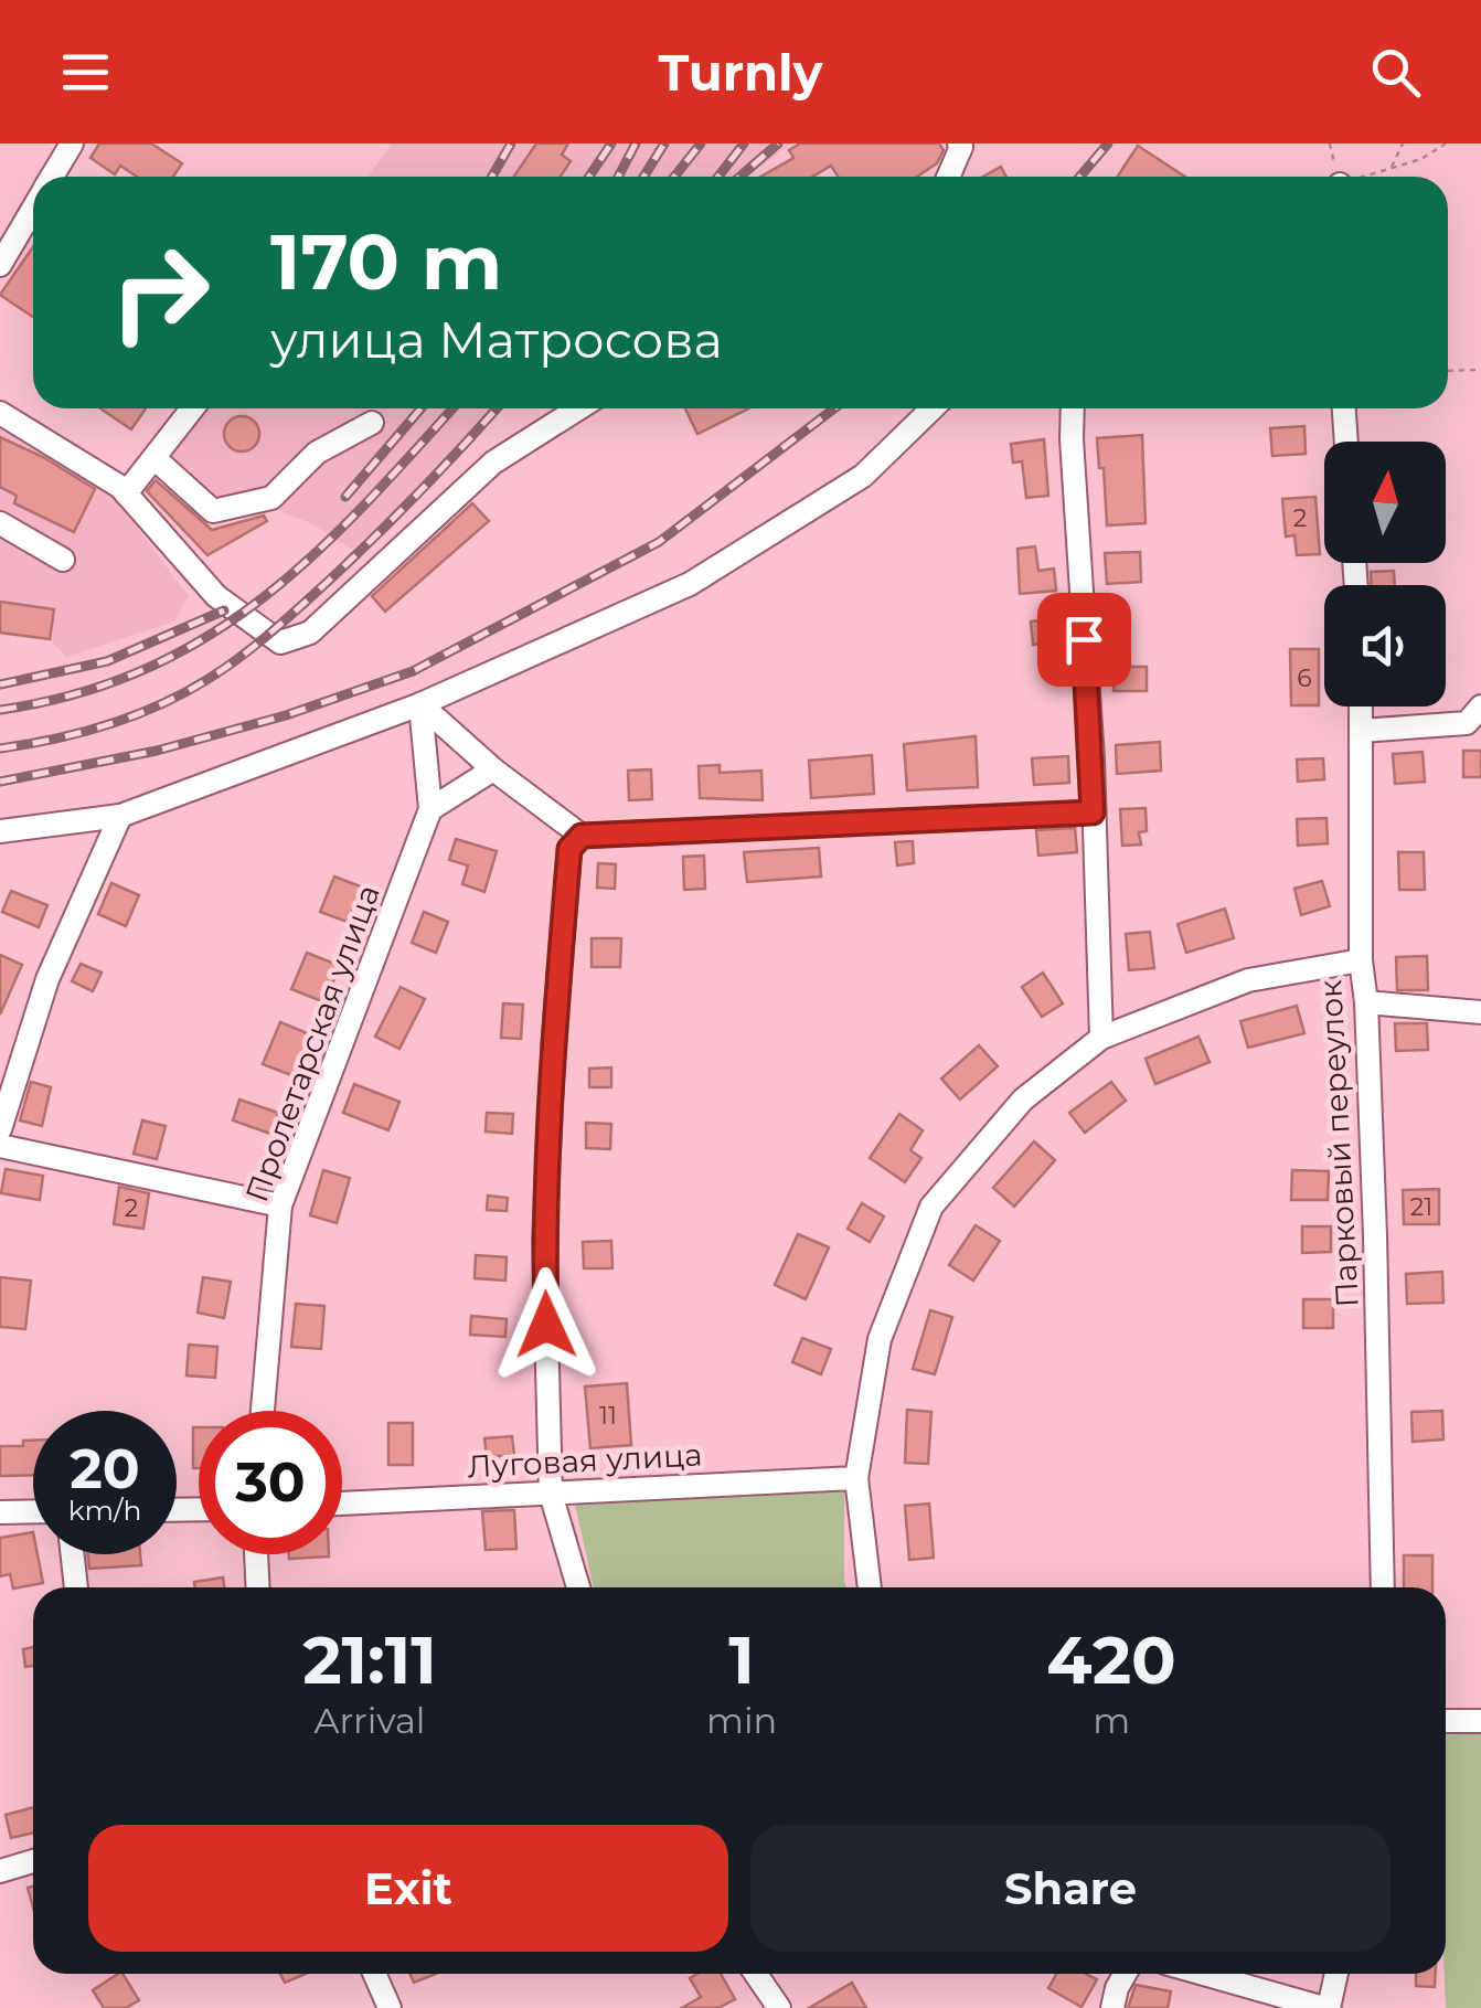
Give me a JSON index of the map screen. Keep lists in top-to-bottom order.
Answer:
{
  "streets": {
    "street": ["Пролетарская улица", "Парковый переулок", "Луговая улица"]
  },
  "house_numbers": [
    "2",
    "6",
    "21",
    "2",
    "11"
  ],
  "north": "top",
  "page": {
    "header": "Turnly",
    "turn": ["170 m", "улица Матросова"],
    "speed": "20 km/h",
    "limit": "30",
    "eta": [
      "21:11",
      "Arrival",
      "1",
      "min",
      "420",
      "m"
    ],
    "buttons": ["Exit", "Share"]
  }
}
